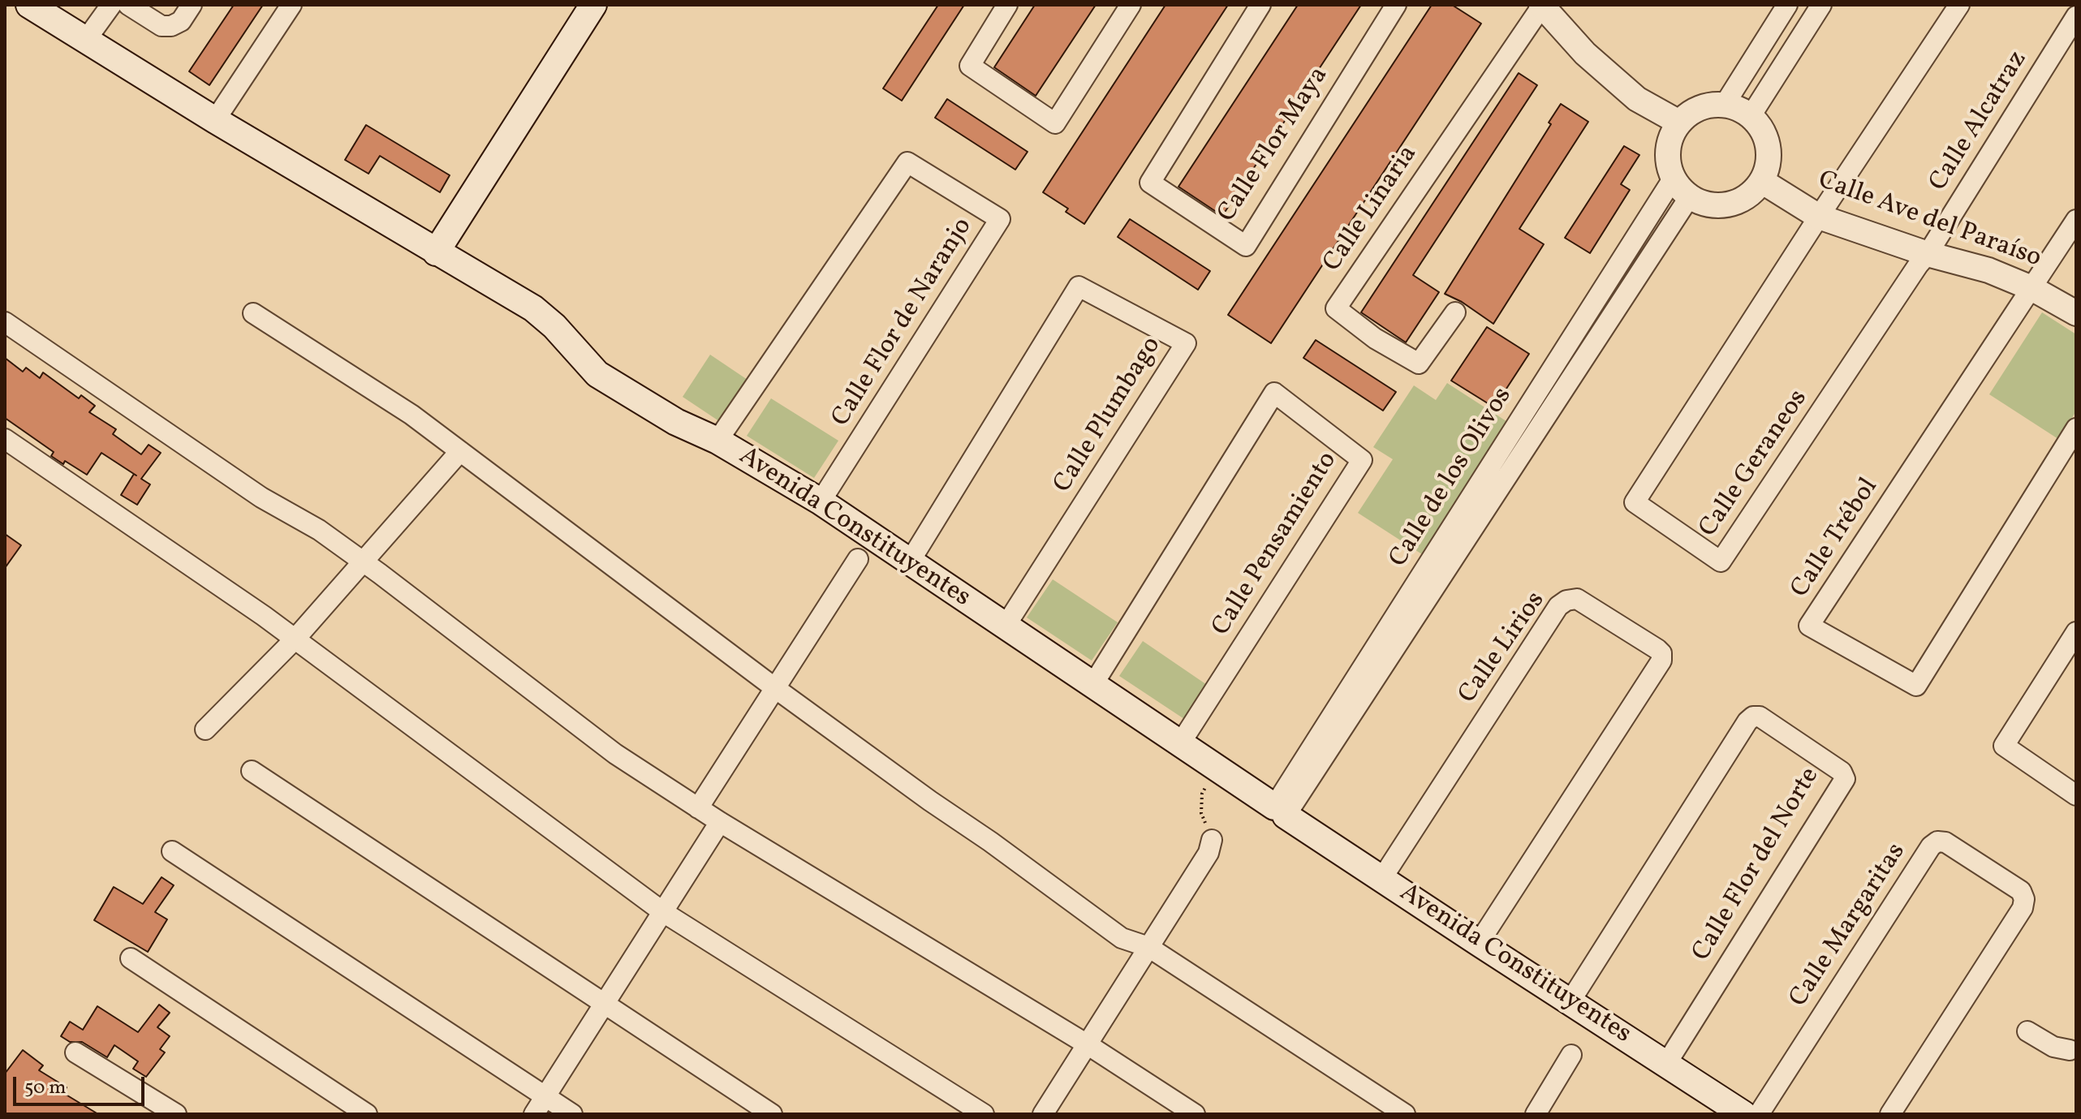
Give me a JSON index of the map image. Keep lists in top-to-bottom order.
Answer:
{
  "streets": {
    "main road": ["Avenida Constituyentes"],
    "street": [
      "Calle Alcatraz",
      "Calle Flor Maya",
      "Calle Linaria",
      "Calle Ave del Paraíso",
      "Calle Flor de Naranjo",
      "Calle Plumbago",
      "Calle Geraneos",
      "Calle de los Olivos",
      "Calle Trébol",
      "Calle Pensamiento",
      "Calle Lirios",
      "Calle Flor del Norte",
      "Calle Margaritas"
    ]
  },
  "crossings": [
    ["Calle Alcatraz", "Calle Ave del Paraíso"],
    ["Calle Alcatraz", "Calle Geraneos"],
    ["Calle Ave del Paraíso", "Calle Geraneos"],
    ["Calle Ave del Paraíso", "Calle de los Olivos"],
    ["Calle Ave del Paraíso", "Calle Trébol"],
    ["Calle Flor de Naranjo", "Avenida Constituyentes"],
    ["Calle Plumbago", "Avenida Constituyentes"],
    ["Calle de los Olivos", "Avenida Constituyentes"],
    ["Avenida Constituyentes", "Calle Pensamiento"],
    ["Avenida Constituyentes", "Calle Lirios"],
    ["Avenida Constituyentes", "Calle Flor del Norte"]
  ],
  "scale_bar": "50 m"
}
